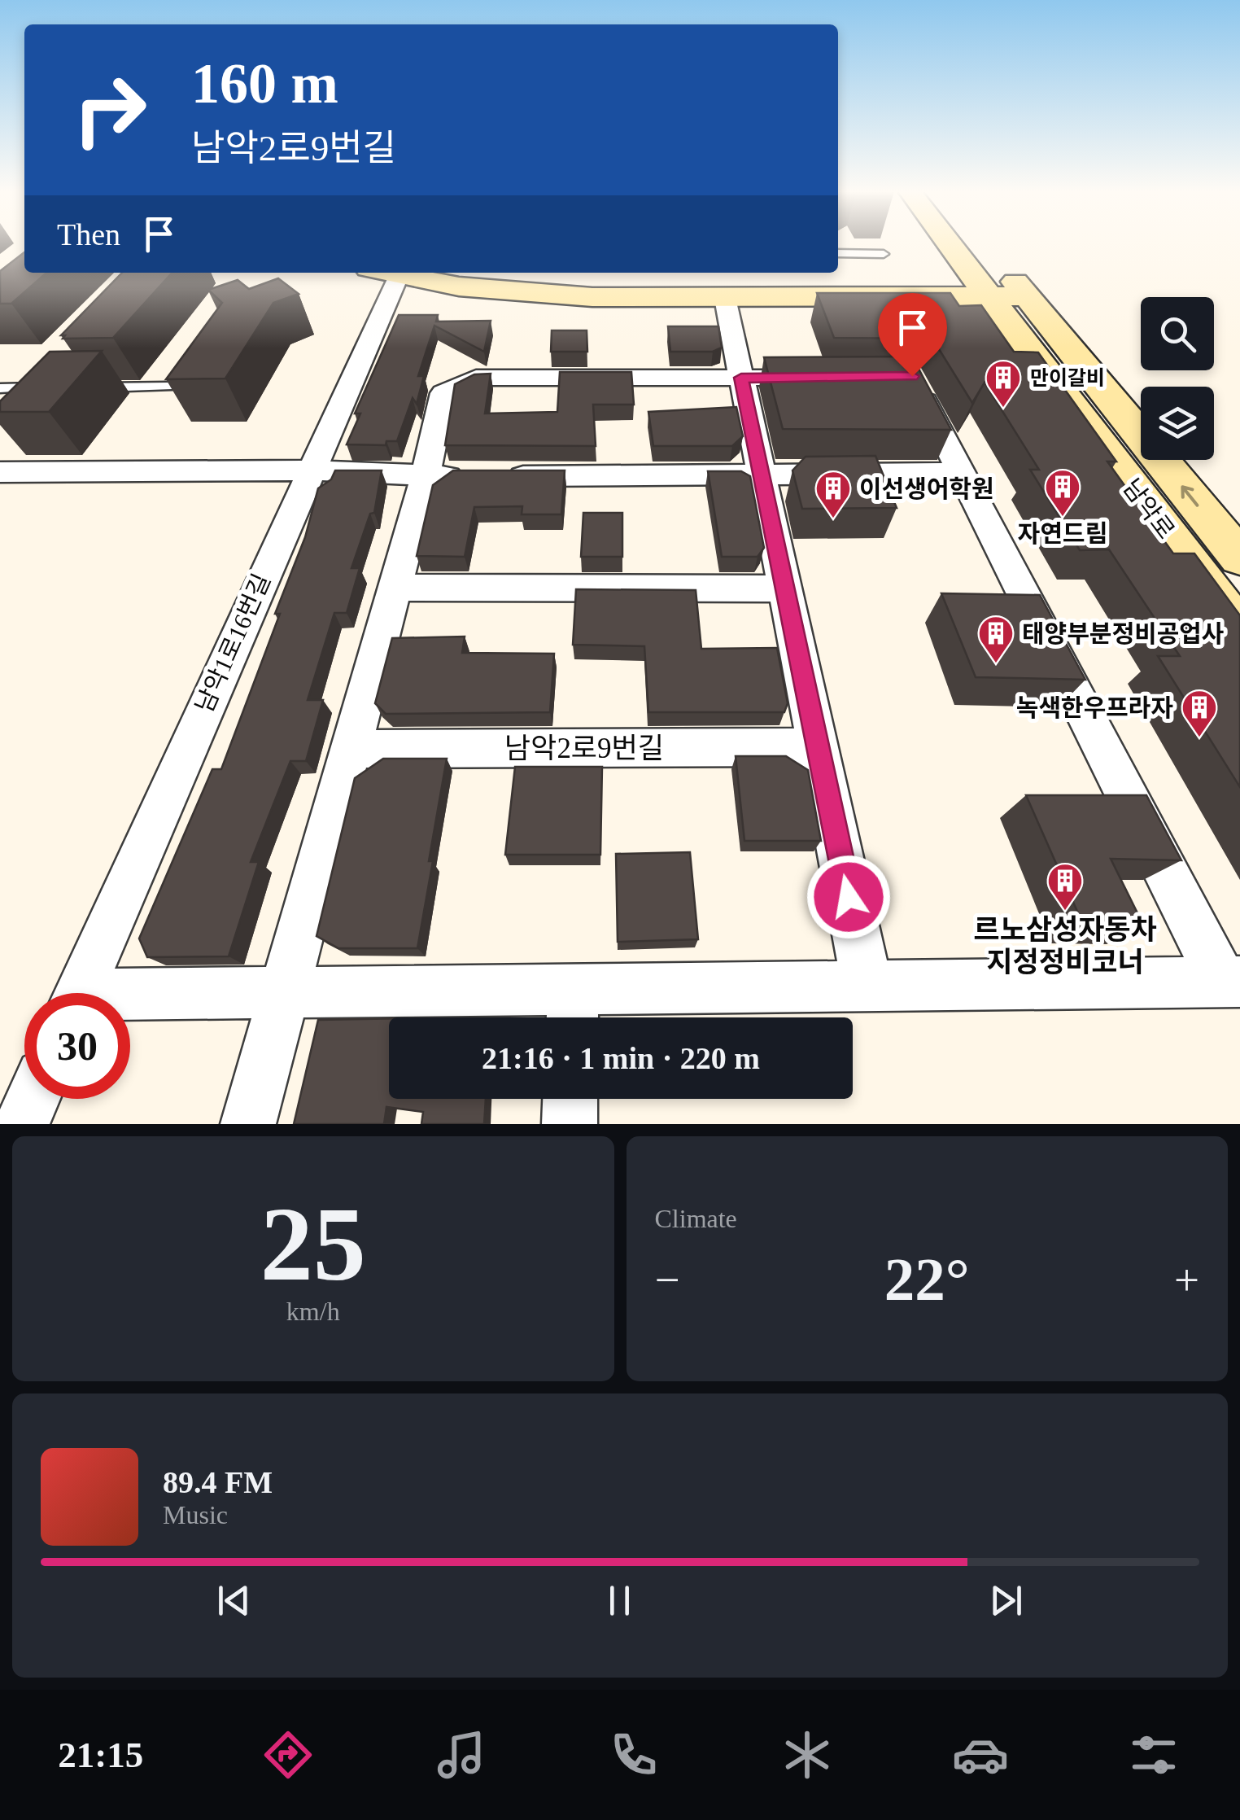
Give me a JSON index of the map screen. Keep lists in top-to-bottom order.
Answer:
{
  "streets": {
    "street": ["남악로", "남악1로16번길", "남악2로9번길"]
  },
  "places": {
    "building": [
      "만이갈비",
      "자연드림",
      "이선생어학원",
      "태양부분정비공업사",
      "녹색한우프라자",
      "르노삼성자동차 지정정비코너"
    ]
  },
  "page": {
    "turn": ["160 m", "남악2로9번길"],
    "then": "Then",
    "limit": "30",
    "trip": "21:16 · 1 min · 220 m",
    "tile": [
      ["25", "km/h"],
      "Climate"
    ],
    "heat": ["−", "22°", "+"],
    "song": ["89.4 FM", "Music"],
    "tabs": "21:15"
  }
}
